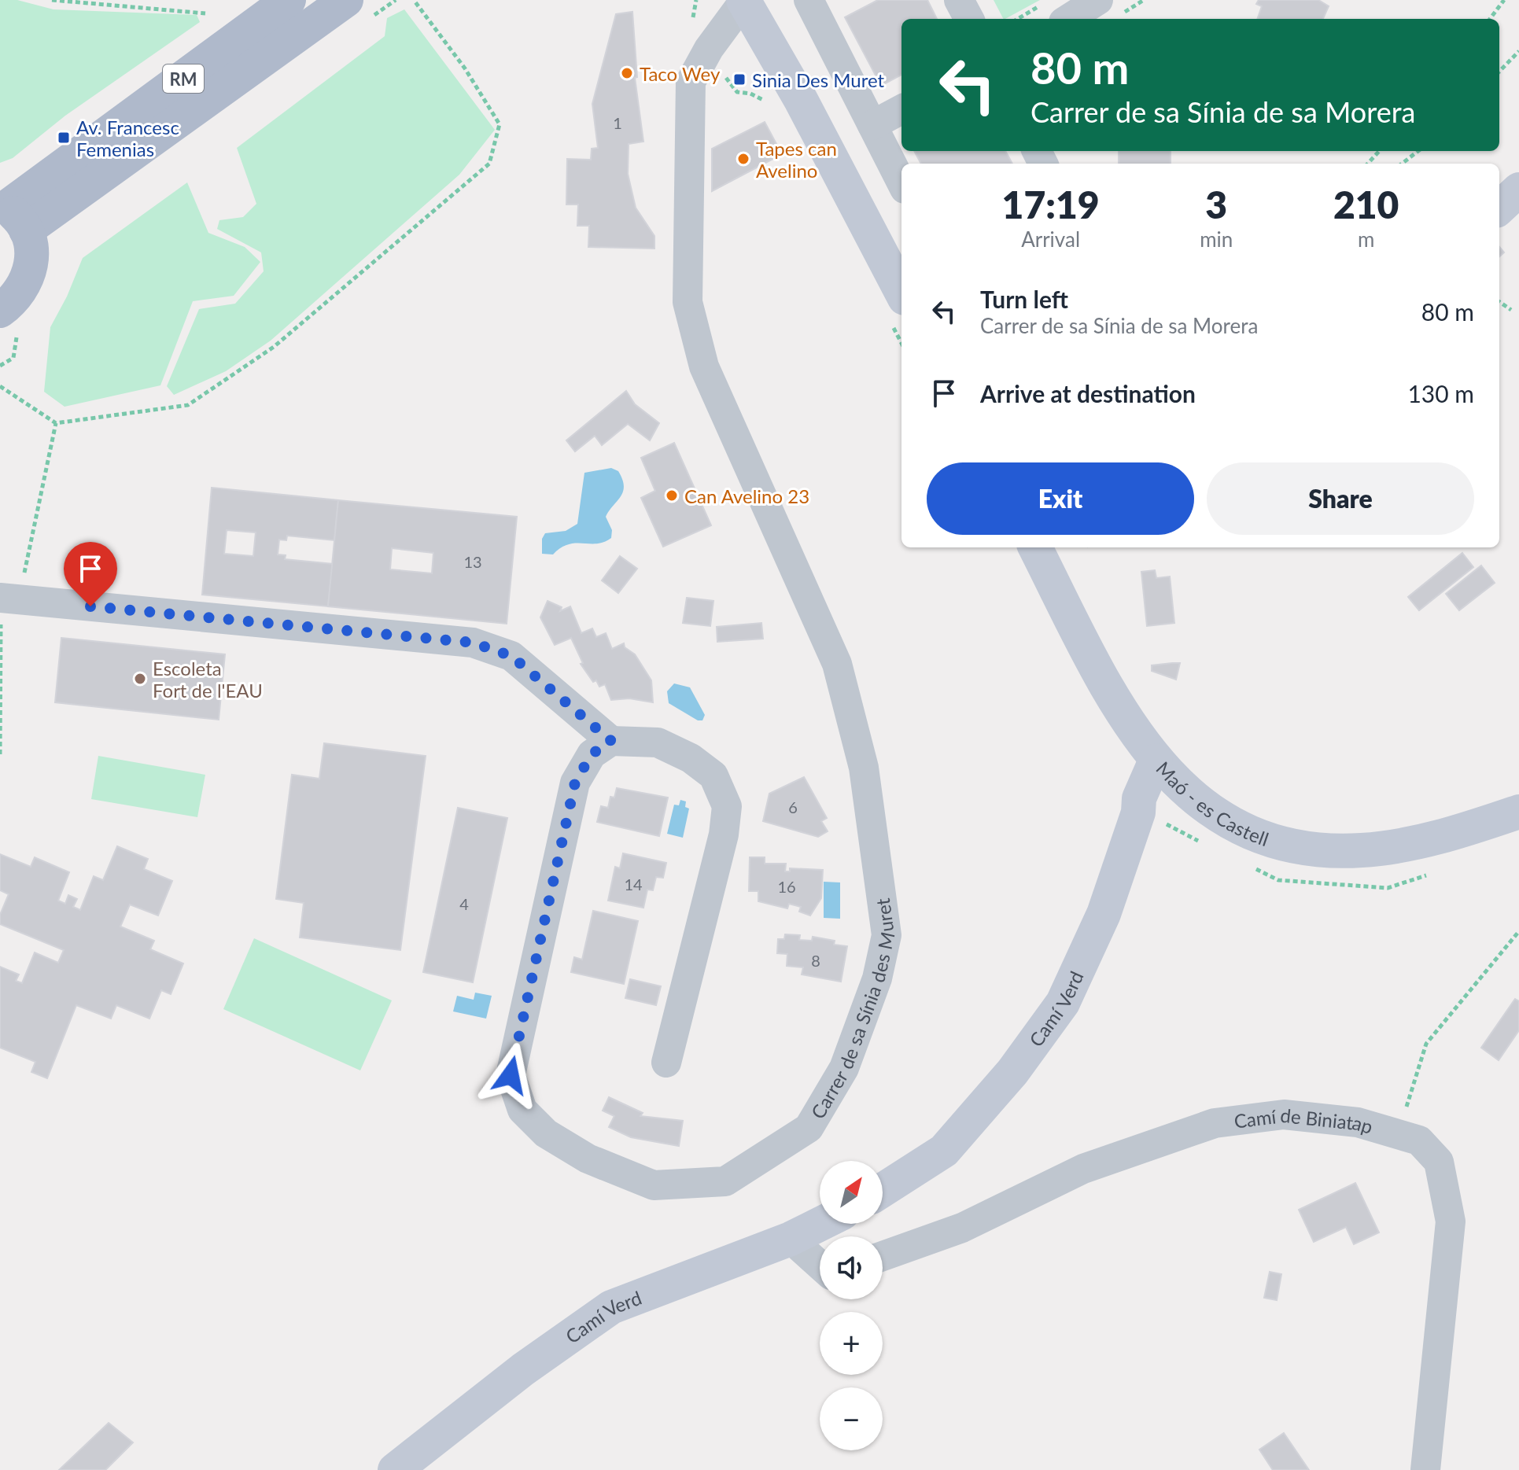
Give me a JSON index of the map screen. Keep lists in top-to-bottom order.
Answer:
{
  "streets": {
    "main road": ["RM"],
    "street": [
      "Maó - es Castell",
      "Camí Verd",
      "Carrer de sa Sínia des Muret",
      "Camí de Biniatap"
    ]
  },
  "crossings": [
    ["Maó - es Castell", "Camí Verd"]
  ],
  "places": {
    "other": [
      "Taco Wey",
      "Tapes can Avelino",
      "Can Avelino 23",
      "Escoleta Fort de l'EAU"
    ],
    "transit": ["Sinia Des Muret", "Av. Francesc Femenias"]
  },
  "house_numbers": [
    "1",
    "13",
    "6",
    "14",
    "16",
    "4",
    "8"
  ],
  "north": "top right",
  "page": {
    "turn": ["80 m", "Carrer de sa Sínia de sa Morera"],
    "eta": [
      "17:19",
      "Arrival",
      "3",
      "min",
      "210",
      "m"
    ],
    "list": [
      {
        "name": "Turn left",
        "note": "Carrer de sa Sínia de sa Morera",
        "value": "80 m"
      },
      {
        "name": "Arrive at destination",
        "value": "130 m"
      }
    ],
    "buttons": ["Exit", "Share"],
    "map_buttons": ["+", "−"]
  }
}
